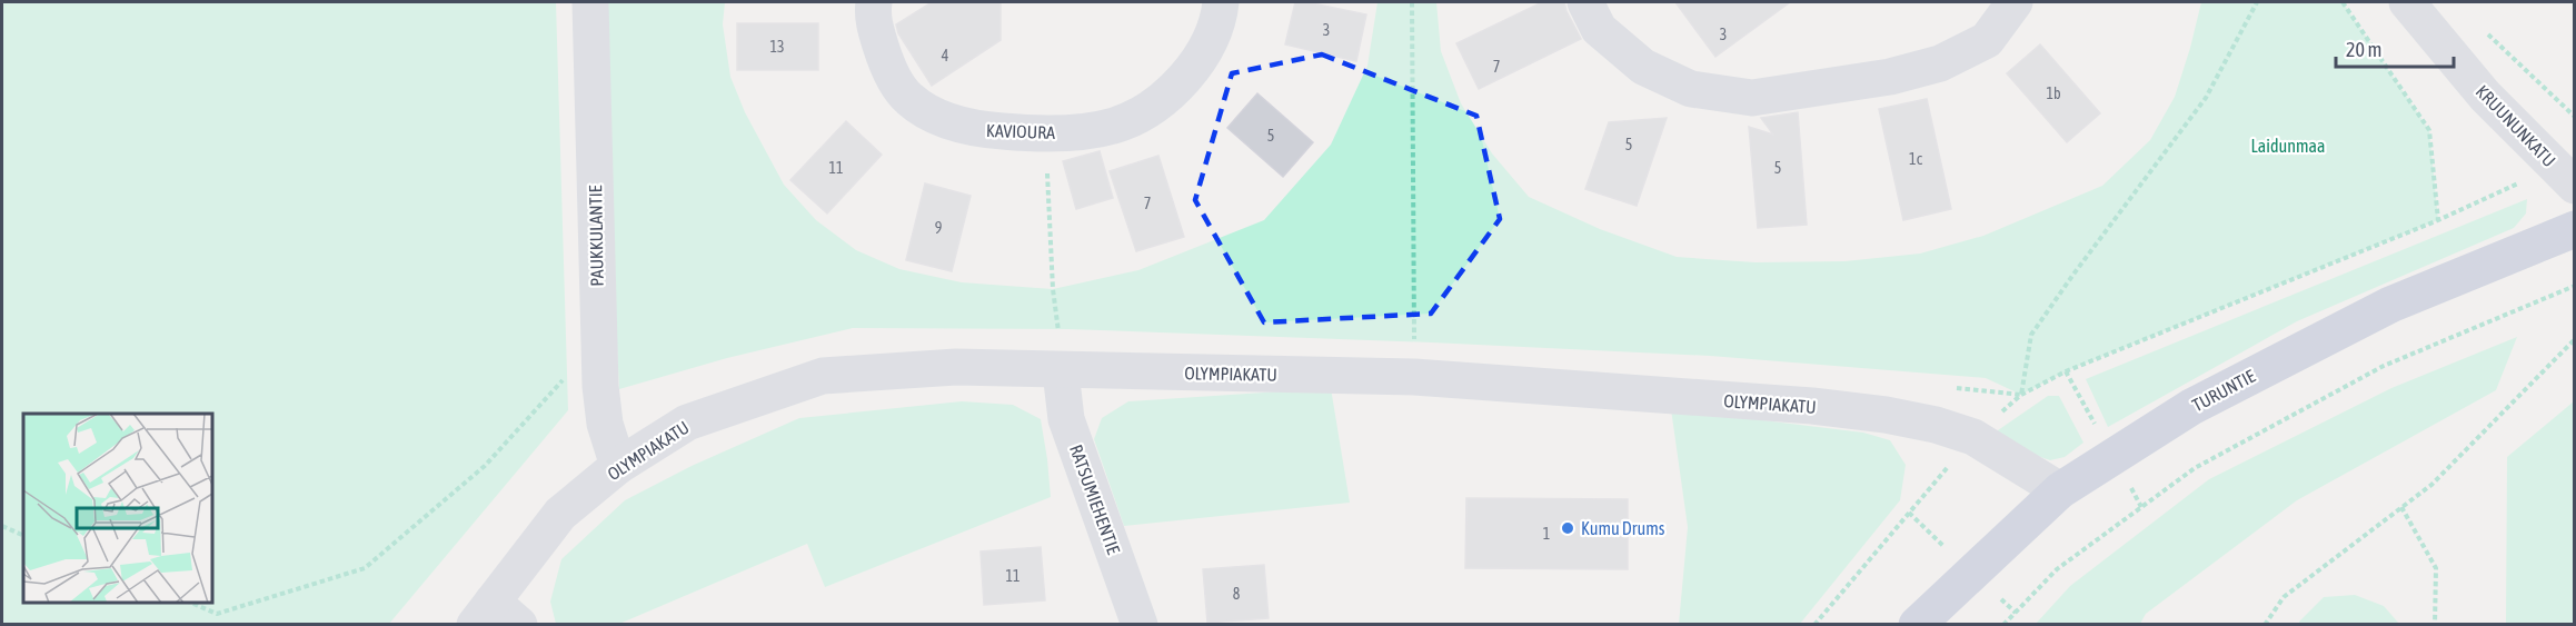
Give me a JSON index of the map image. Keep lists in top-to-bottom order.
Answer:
{
  "streets": {
    "main road": ["TURUNTIE"],
    "street": [
      "KRUUNUNKATU",
      "KAVIOURA",
      "PAUKKULANTIE",
      "OLYMPIAKATU",
      "RATSUMIEHENTIE"
    ]
  },
  "crossings": [
    ["PAUKKULANTIE", "OLYMPIAKATU"],
    ["OLYMPIAKATU", "TURUNTIE"],
    ["OLYMPIAKATU", "RATSUMIEHENTIE"]
  ],
  "parks": ["Laidunmaa"],
  "places": ["Kumu Drums"],
  "house_numbers": [
    "3",
    "3",
    "13",
    "4",
    "7",
    "1b",
    "5",
    "5",
    "1c",
    "11",
    "5",
    "7",
    "9",
    "1",
    "11",
    "8"
  ],
  "scale_bar": "20 m"
}
